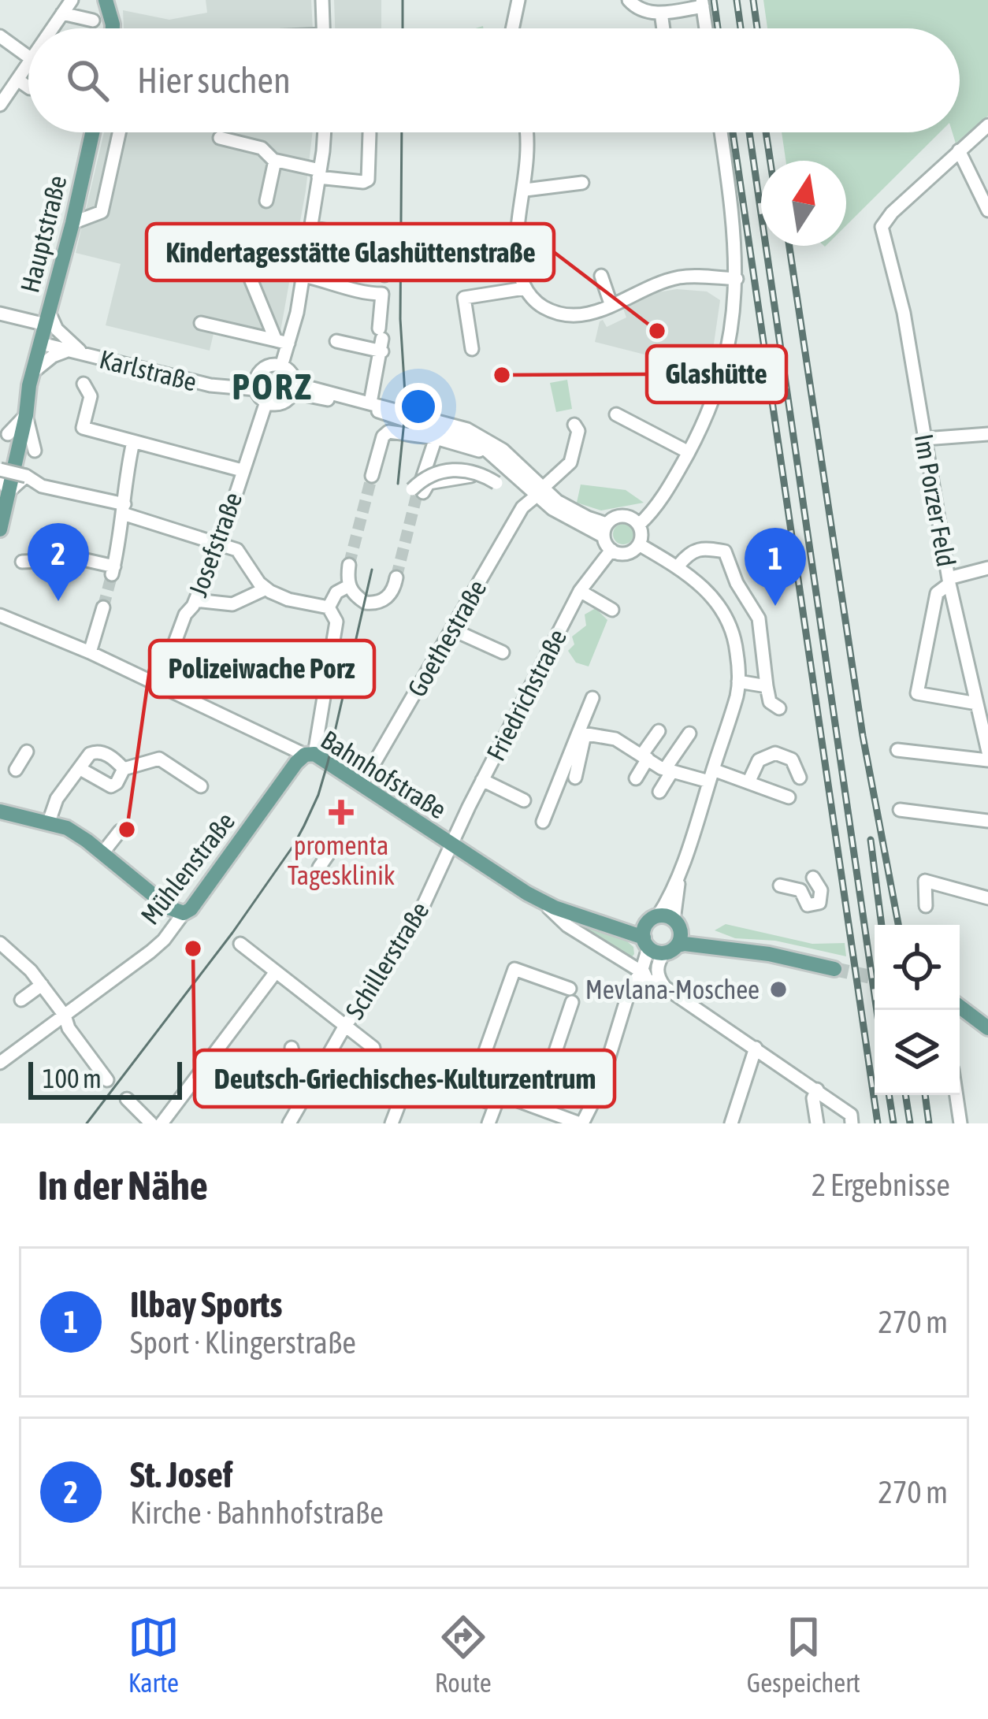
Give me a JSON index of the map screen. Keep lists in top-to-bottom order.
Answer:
{
  "streets": {
    "main road": ["Hauptstraße", "Bahnhofstraße", "Mühlenstraße"],
    "street": [
      "Karlstraße",
      "Im Porzer Feld",
      "Josefstraße",
      "Goethestraße",
      "Friedrichstraße",
      "Schillerstraße"
    ]
  },
  "crossings": [
    ["Hauptstraße", "Karlstraße"],
    ["Karlstraße", "Josefstraße"],
    ["Josefstraße", "Bahnhofstraße"],
    ["Goethestraße", "Bahnhofstraße"],
    ["Friedrichstraße", "Bahnhofstraße"],
    ["Friedrichstraße", "Schillerstraße"],
    ["Bahnhofstraße", "Mühlenstraße"],
    ["Bahnhofstraße", "Schillerstraße"]
  ],
  "districts": ["PORZ"],
  "places": {
    "other": [
      "Kindertagesstätte Glashüttenstraße",
      "Glashütte",
      "Polizeiwache Porz",
      "Deutsch-Griechisches-Kulturzentrum",
      "Mevlana-Moschee"
    ],
    "health": ["promenta Tagesklinik"]
  },
  "scale_bar": "100 m",
  "north": "top",
  "page": {
    "search": "Hier suchen",
    "pins": ["2", "1"],
    "scale": "100 m",
    "heading": ["In der Nähe", "2 Ergebnisse"],
    "list": [
      {
        "mark": "1",
        "name": "Ilbay Sports",
        "note": "Sport · Klingerstraße",
        "value": "270 m"
      },
      {
        "mark": "2",
        "name": "St. Josef",
        "note": "Kirche · Bahnhofstraße",
        "value": "270 m"
      }
    ],
    "nav": ["Karte", "Route", "Gespeichert"]
  }
}
